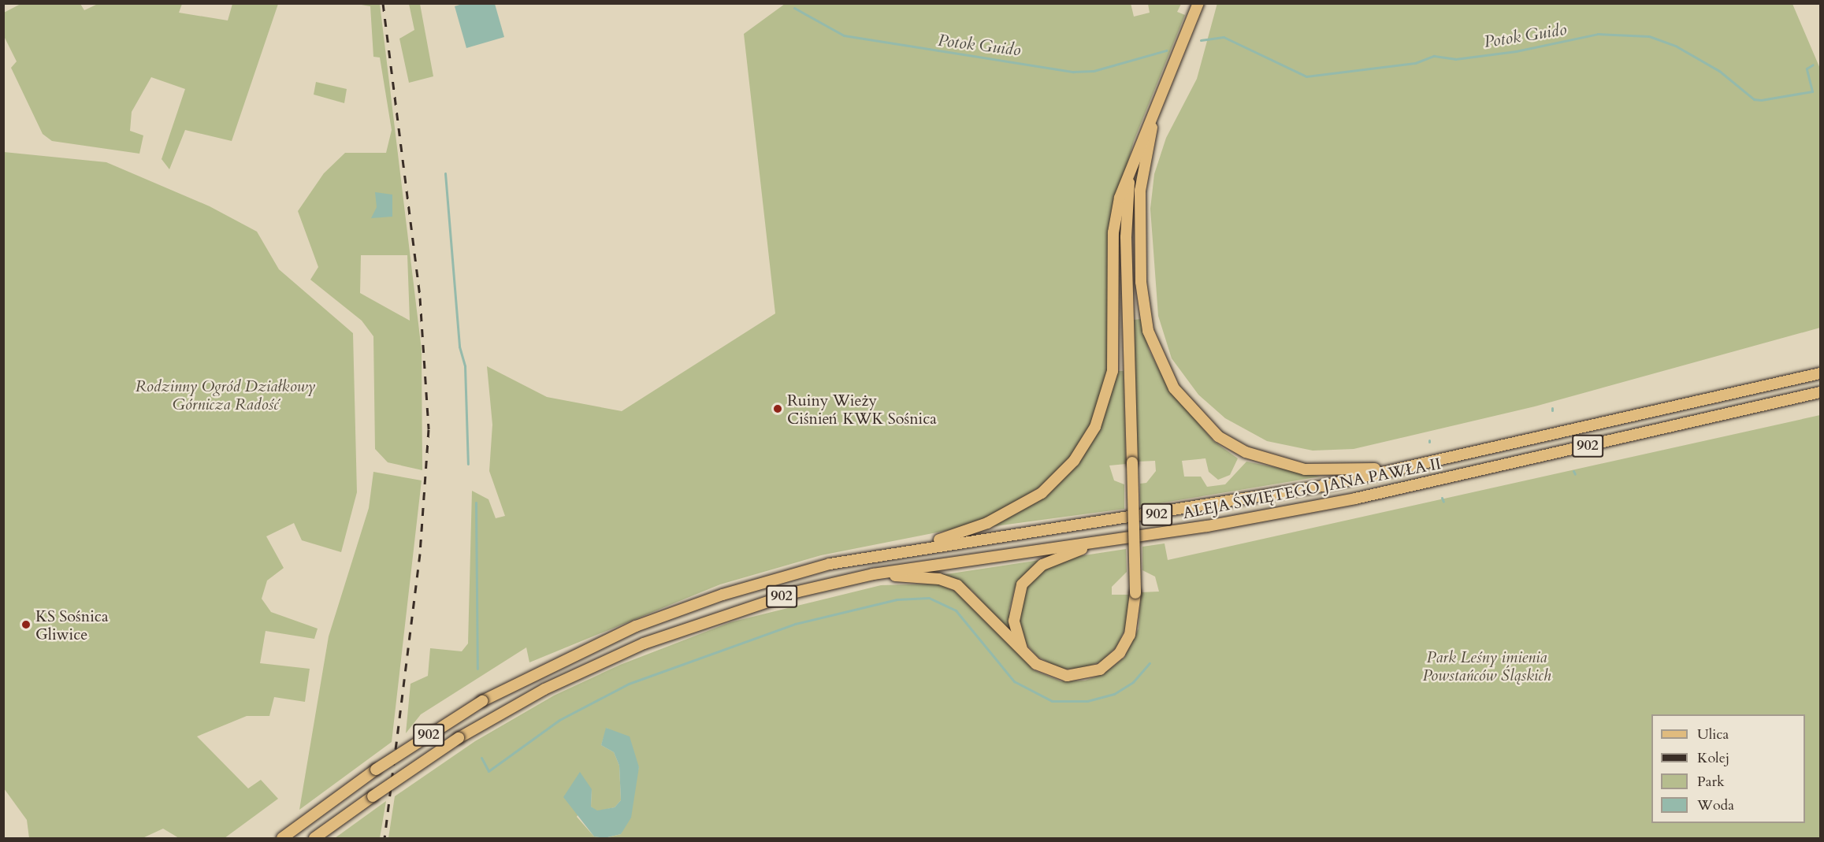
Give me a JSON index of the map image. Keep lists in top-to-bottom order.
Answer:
{
  "streets": {
    "main road": ["902", "ALEJA ŚWIĘTEGO JANA PAWŁA II"]
  },
  "water": ["Potok Guido"],
  "parks": ["Rodzinny Ogród Działkowy Górnicza Radość", "Park Leśny imienia Powstańców Śląskich"],
  "places": ["Ruiny Wieży Ciśnień KWK Sośnica", "KS Sośnica Gliwice"],
  "legend": [
    "Ulica",
    "Kolej",
    "Park",
    "Woda"
  ]
}
